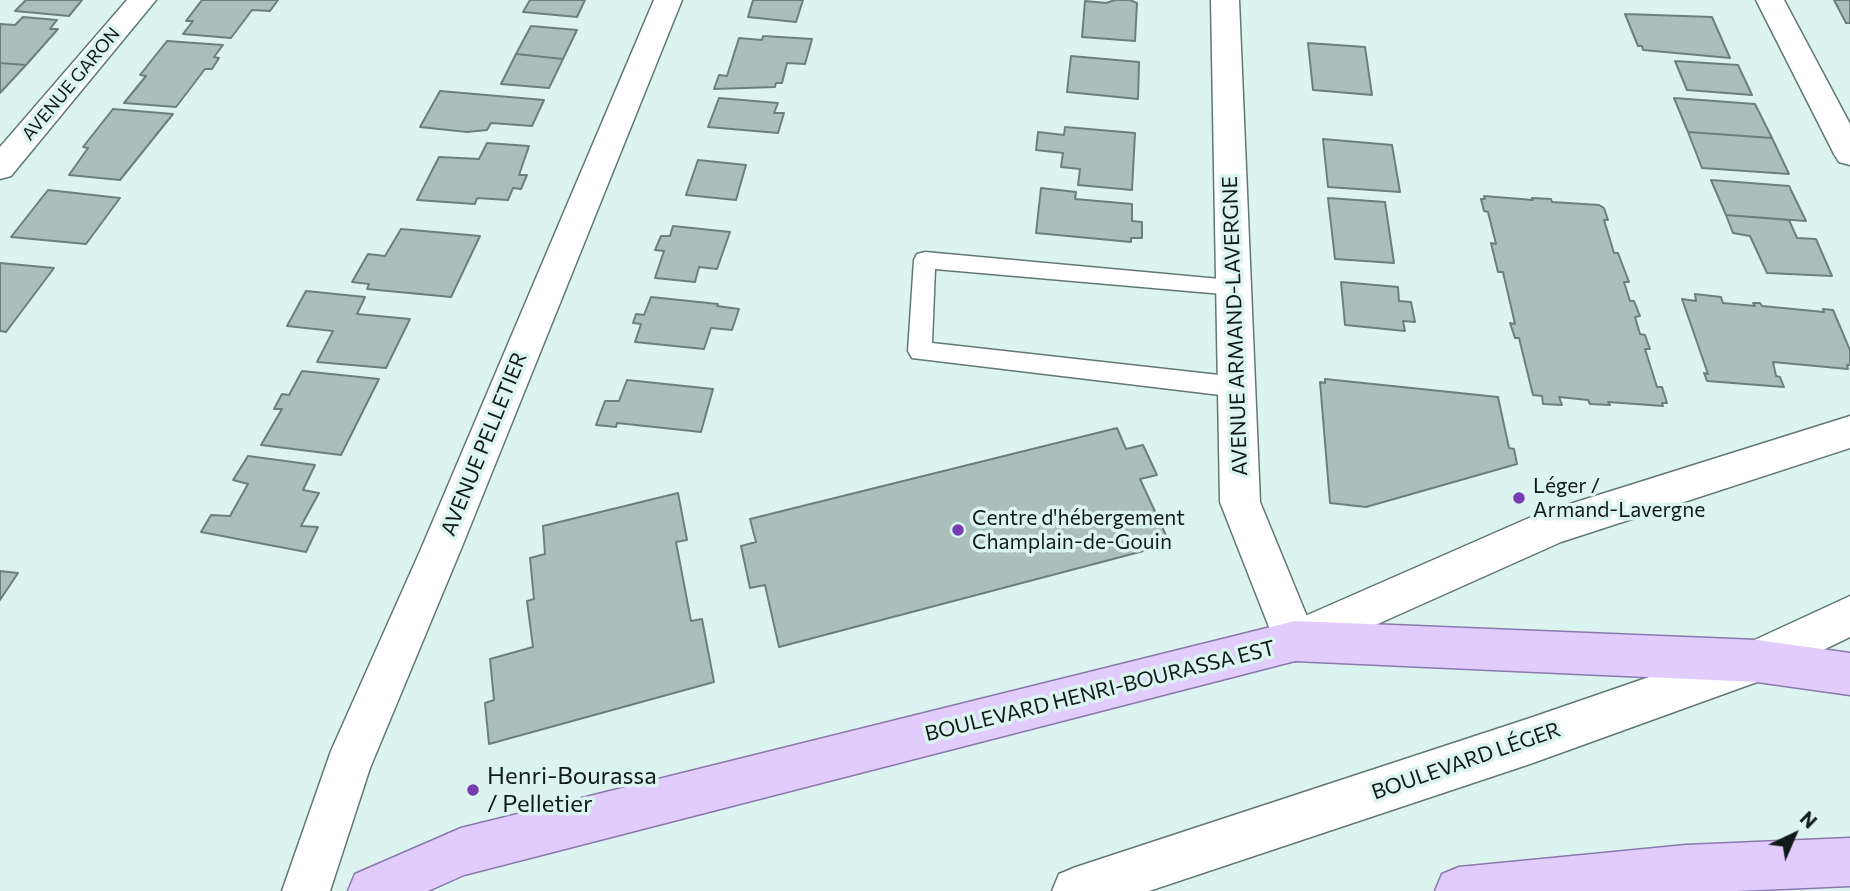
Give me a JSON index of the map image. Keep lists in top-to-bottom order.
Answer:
{
  "streets": {
    "main road": ["BOULEVARD HENRI-BOURASSA EST"],
    "street": [
      "AVENUE GARON",
      "AVENUE ARMAND-LAVERGNE",
      "AVENUE PELLETIER",
      "BOULEVARD LÉGER"
    ]
  },
  "crossings": [
    ["AVENUE ARMAND-LAVERGNE", "BOULEVARD HENRI-BOURASSA EST"],
    ["BOULEVARD HENRI-BOURASSA EST", "BOULEVARD LÉGER"]
  ],
  "places": ["Léger / Armand-Lavergne", "Centre d'hébergement Champlain-de-Gouin", "Henri-Bourassa / Pelletier"],
  "north": "top right"
}
